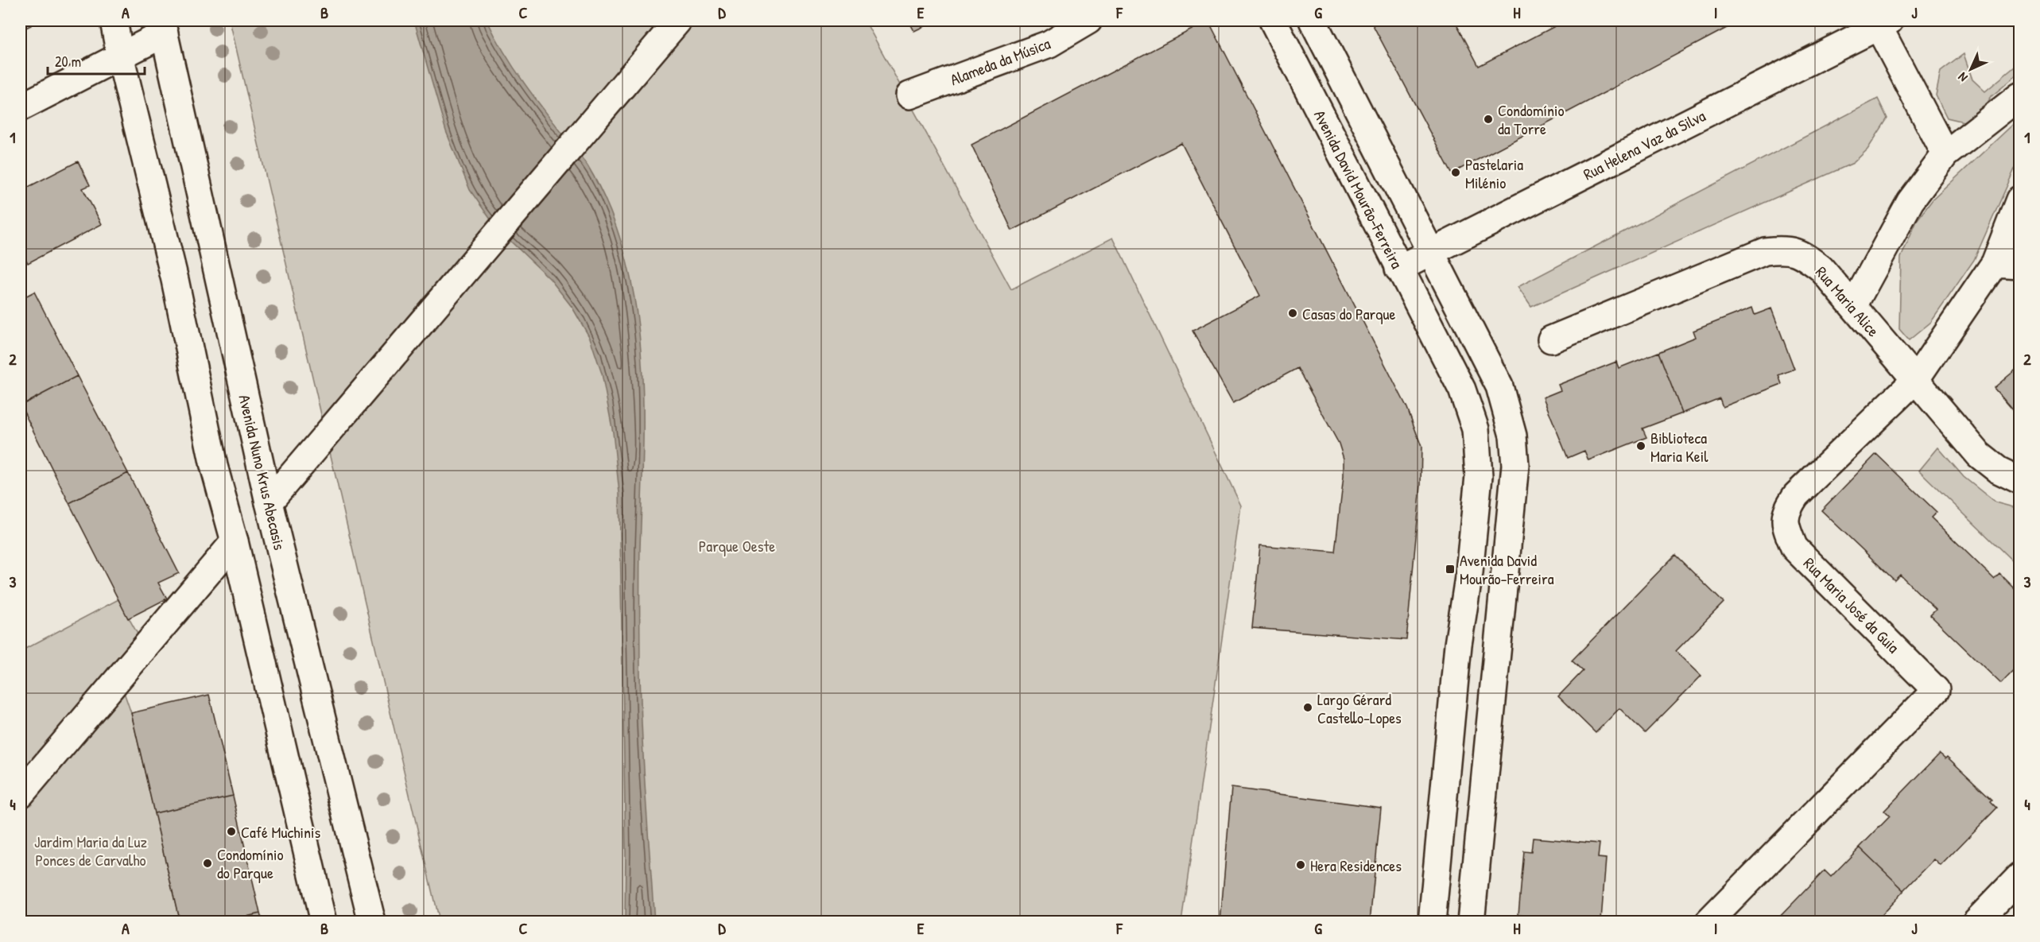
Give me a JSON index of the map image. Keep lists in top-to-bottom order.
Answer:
{
  "streets": {
    "street": [
      "Alameda da Música",
      "Rua Helena Vaz da Silva",
      "Avenida David Mourão-Ferreira",
      "Rua Maria Alice",
      "Avenida Nuno Krus Abecasis",
      "Rua Maria José da Guia"
    ]
  },
  "crossings": [
    ["Rua Helena Vaz da Silva", "Avenida David Mourão-Ferreira"],
    ["Rua Maria Alice", "Rua Maria José da Guia"]
  ],
  "parks": ["Parque Oeste", "Jardim Maria da Luz Ponces de Carvalho"],
  "places": {
    "other": [
      "Condomínio da Torre",
      "Pastelaria Milénio",
      "Casas do Parque",
      "Biblioteca Maria Keil",
      "Largo Gérard Castello-Lopes",
      "Café Muchinis",
      "Condomínio do Parque",
      "Hera Residences"
    ],
    "transit": ["Avenida David Mourão-Ferreira"]
  },
  "scale_bar": "20 m",
  "north": "bottom left",
  "grid": {
    "columns": [
      "A",
      "B",
      "C",
      "D",
      "E",
      "F",
      "G",
      "H",
      "I",
      "J"
    ],
    "rows": [
      "1",
      "2",
      "3",
      "4"
    ]
  }
}
